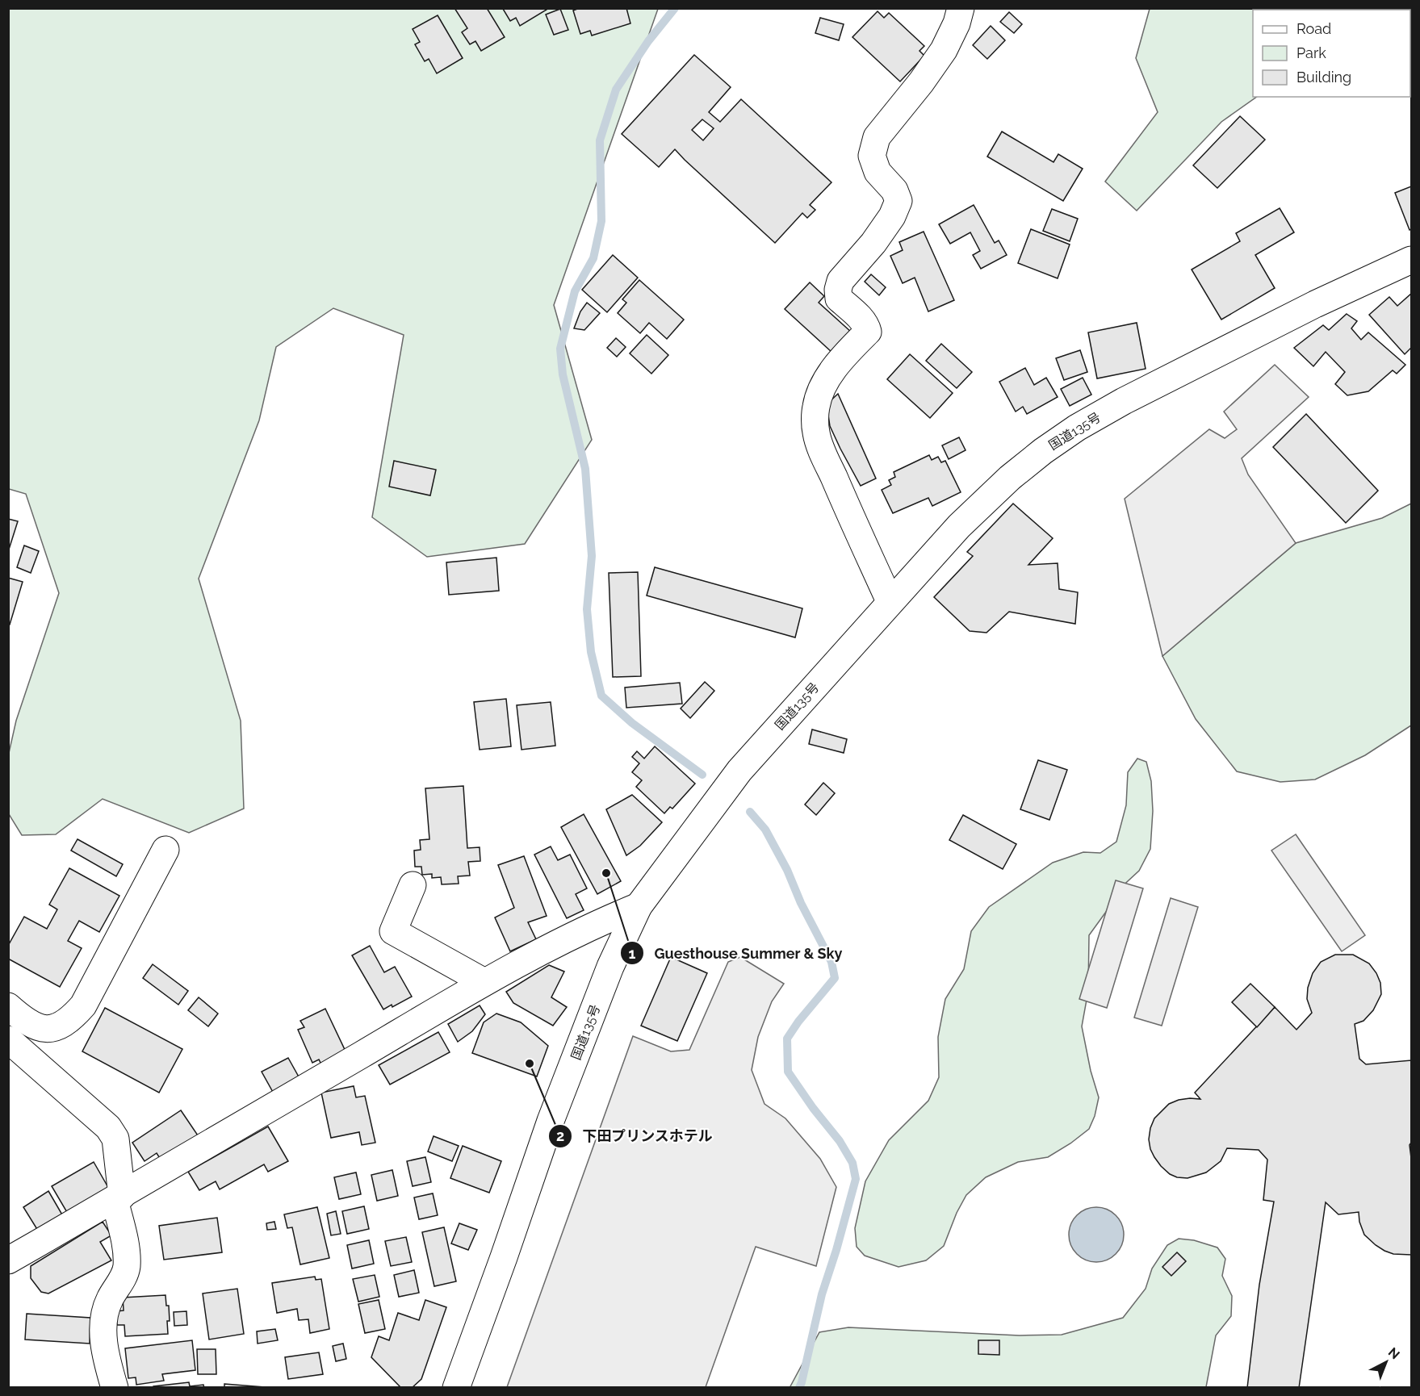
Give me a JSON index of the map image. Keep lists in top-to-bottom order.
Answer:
{
  "streets": {
    "main road": ["国道135号"]
  },
  "places": ["Guesthouse Summer & Sky", "下田プリンスホテル"],
  "legend": ["Road", "Park", "Building"],
  "north": "top right"
}
